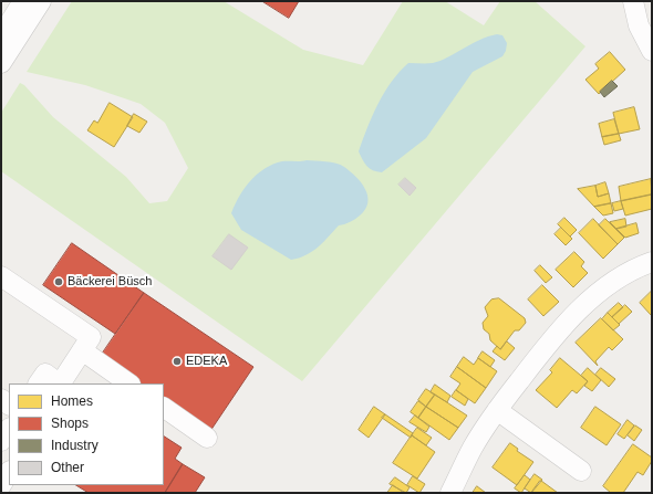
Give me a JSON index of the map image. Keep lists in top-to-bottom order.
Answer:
{
  "places": ["Bäckerei Büsch", "EDEKA"],
  "legend": [
    "Homes",
    "Shops",
    "Industry",
    "Other"
  ]
}
